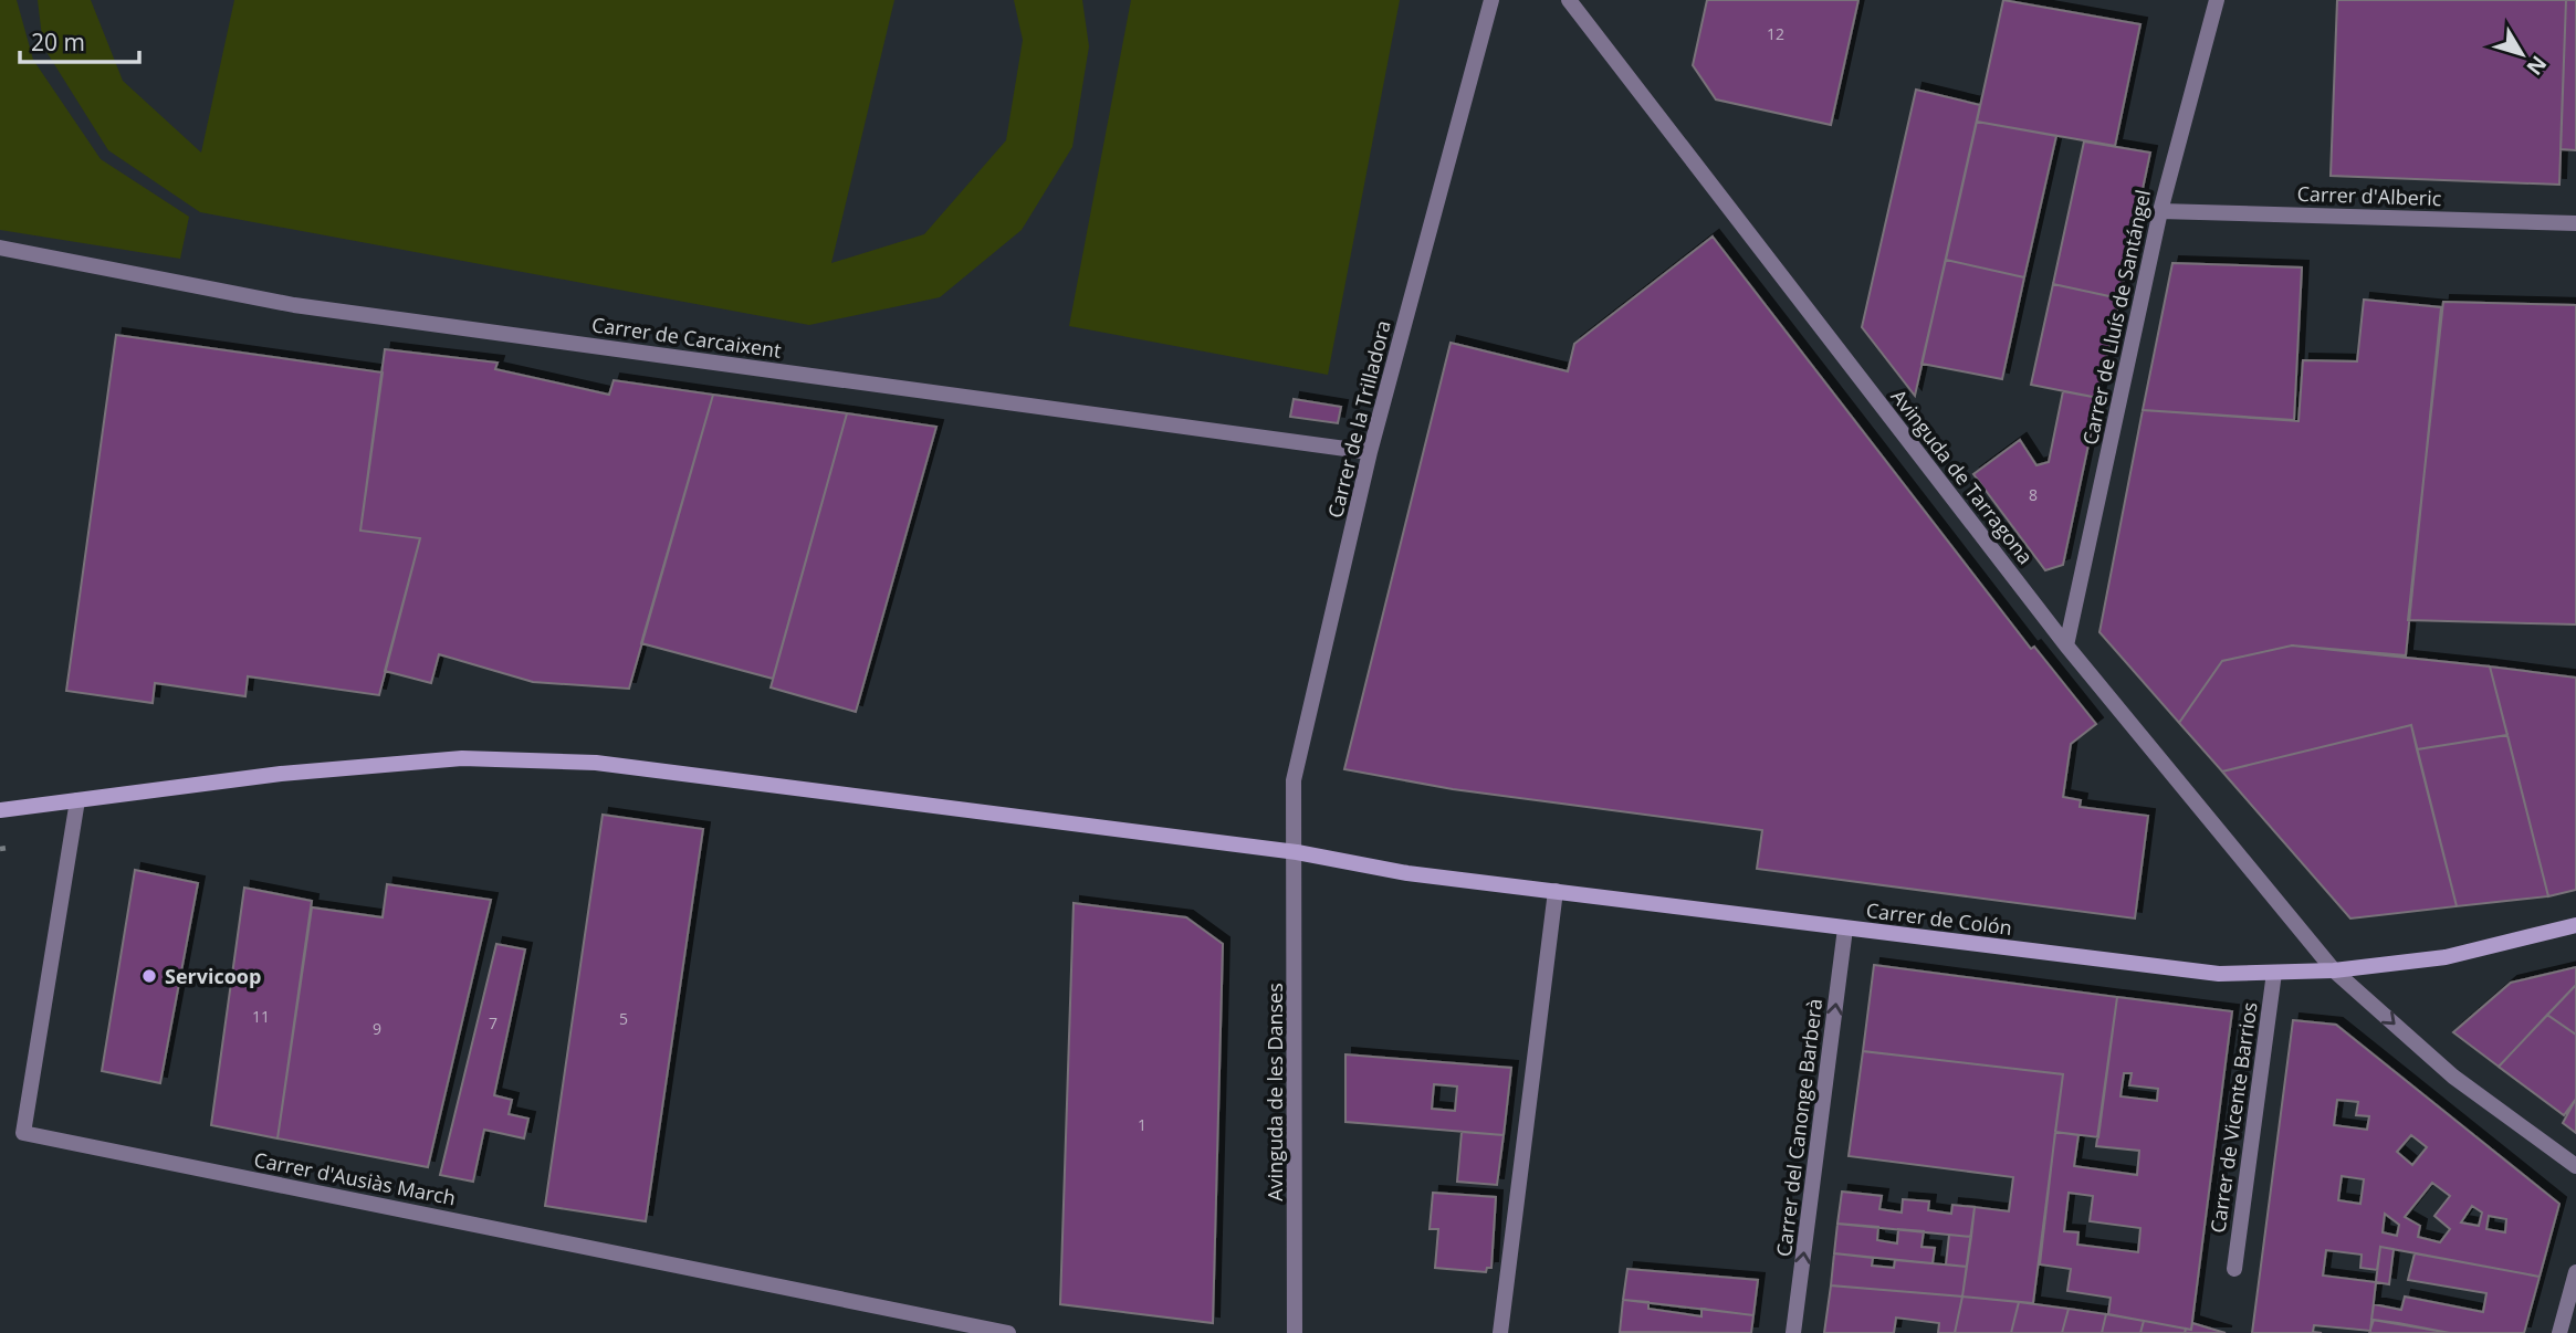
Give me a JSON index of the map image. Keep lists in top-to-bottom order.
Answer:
{
  "streets": {
    "street": [
      "Carrer d'Alberic",
      "Carrer de Lluís de Santángel",
      "Carrer de Carcaixent",
      "Carrer de la Trilladora",
      "Avinguda de Tarragona",
      "Carrer de Colón",
      "Avinguda de les Danses",
      "Carrer de Vicente Barrios",
      "Carrer del Canonge Barberà",
      "Carrer d'Ausiàs March"
    ]
  },
  "crossings": [
    ["Carrer d'Alberic", "Carrer de Lluís de Santángel"],
    ["Carrer de Lluís de Santángel", "Avinguda de Tarragona"],
    ["Carrer de Carcaixent", "Carrer de la Trilladora"],
    ["Carrer de la Trilladora", "Carrer de Colón"],
    ["Carrer de la Trilladora", "Avinguda de les Danses"],
    ["Avinguda de Tarragona", "Carrer de Colón"],
    ["Carrer de Colón", "Avinguda de les Danses"],
    ["Carrer de Colón", "Carrer de Vicente Barrios"],
    ["Carrer de Colón", "Carrer del Canonge Barberà"],
    ["Carrer de Colón", "Carrer d'Ausiàs March"]
  ],
  "one_way": ["Carrer del Canonge Barberà"],
  "places": ["Servicoop"],
  "house_numbers": [
    "12",
    "8",
    "11",
    "5",
    "7",
    "9",
    "1"
  ],
  "scale_bar": "20 m",
  "north": "bottom right"
}
